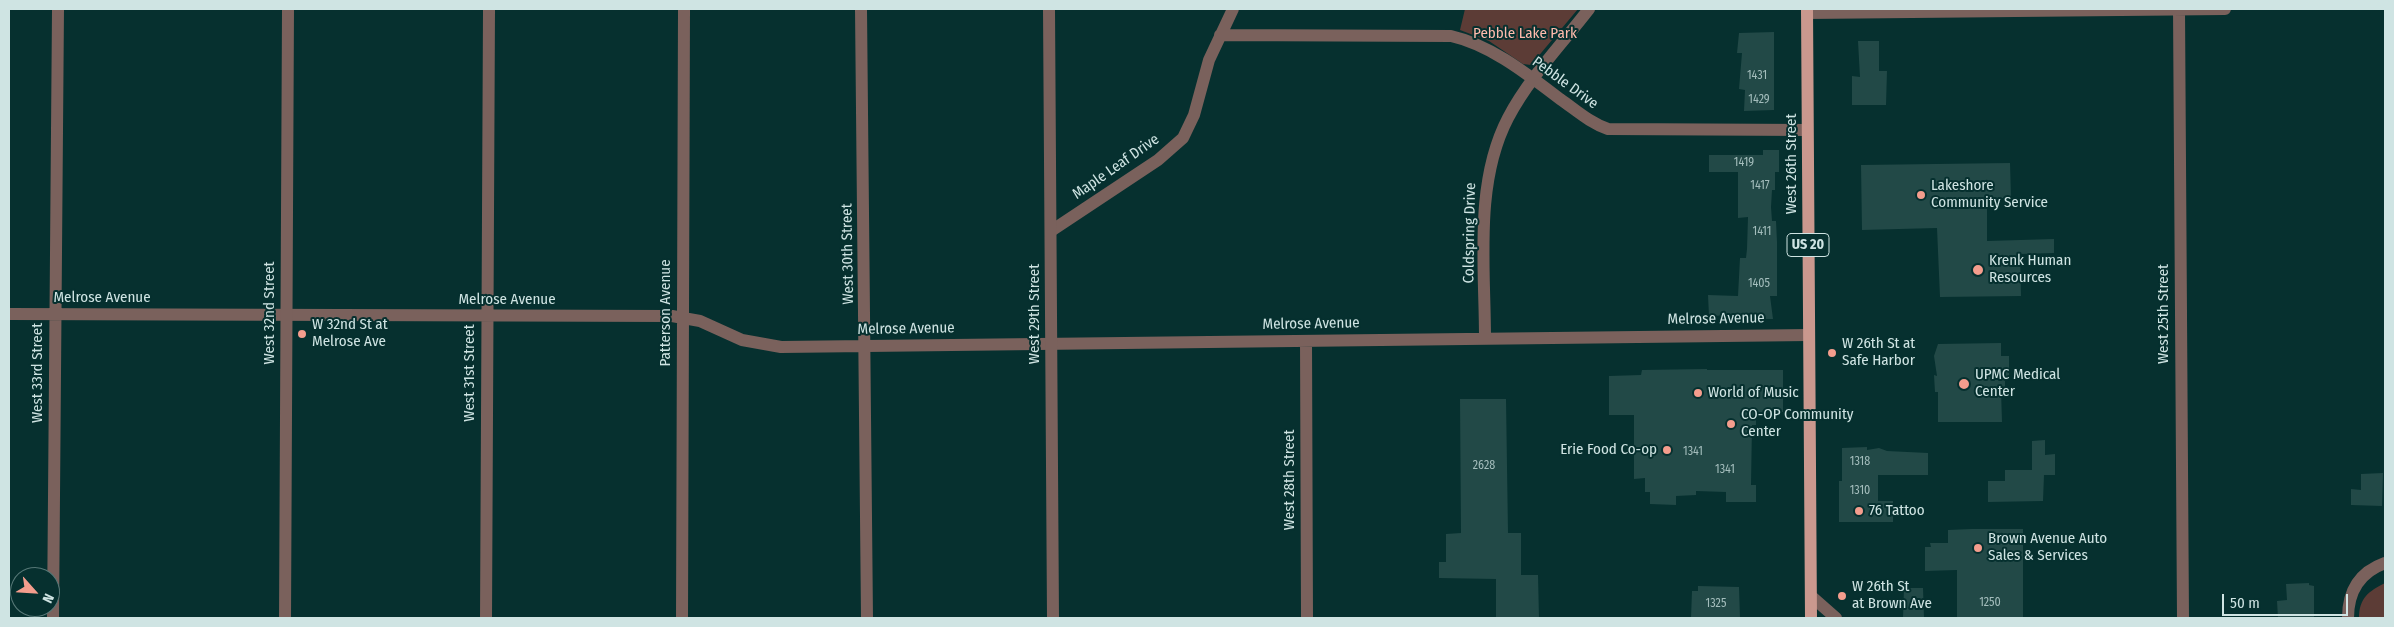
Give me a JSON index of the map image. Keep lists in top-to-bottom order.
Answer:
{
  "streets": {
    "main road": ["West 26th Street", "US 20"],
    "street": [
      "Pebble Drive",
      "Maple Leaf Drive",
      "Coldspring Drive",
      "West 30th Street",
      "Melrose Avenue",
      "West 32nd Street",
      "Patterson Avenue",
      "West 29th Street",
      "West 25th Street",
      "West 33rd Street",
      "West 31st Street",
      "West 28th Street"
    ]
  },
  "crossings": [
    ["Pebble Drive", "West 26th Street"],
    ["Pebble Drive", "Maple Leaf Drive"],
    ["Pebble Drive", "Coldspring Drive"],
    ["West 26th Street", "Melrose Avenue"],
    ["Maple Leaf Drive", "West 29th Street"],
    ["Coldspring Drive", "Melrose Avenue"],
    ["West 30th Street", "Melrose Avenue"],
    ["Melrose Avenue", "West 32nd Street"],
    ["Melrose Avenue", "Patterson Avenue"],
    ["Melrose Avenue", "West 29th Street"],
    ["Melrose Avenue", "West 33rd Street"],
    ["Melrose Avenue", "West 31st Street"],
    ["Melrose Avenue", "West 28th Street"]
  ],
  "parks": ["Pebble Lake Park"],
  "places": [
    "Lakeshore Community Service",
    "Krenk Human Resources",
    "W 32nd St at Melrose Ave",
    "W 26th St at Safe Harbor",
    "UPMC Medical Center",
    "World of Music",
    "CO-OP Community Center",
    "Erie Food Co-op",
    "76 Tattoo",
    "Brown Avenue Auto Sales & Services",
    "W 26th St at Brown Ave"
  ],
  "house_numbers": [
    "1431",
    "1429",
    "1419",
    "1417",
    "1411",
    "1405",
    "1341",
    "1318",
    "2628",
    "1341",
    "1310",
    "1250",
    "1325"
  ],
  "scale_bar": "50 m",
  "north": "bottom right"
}
